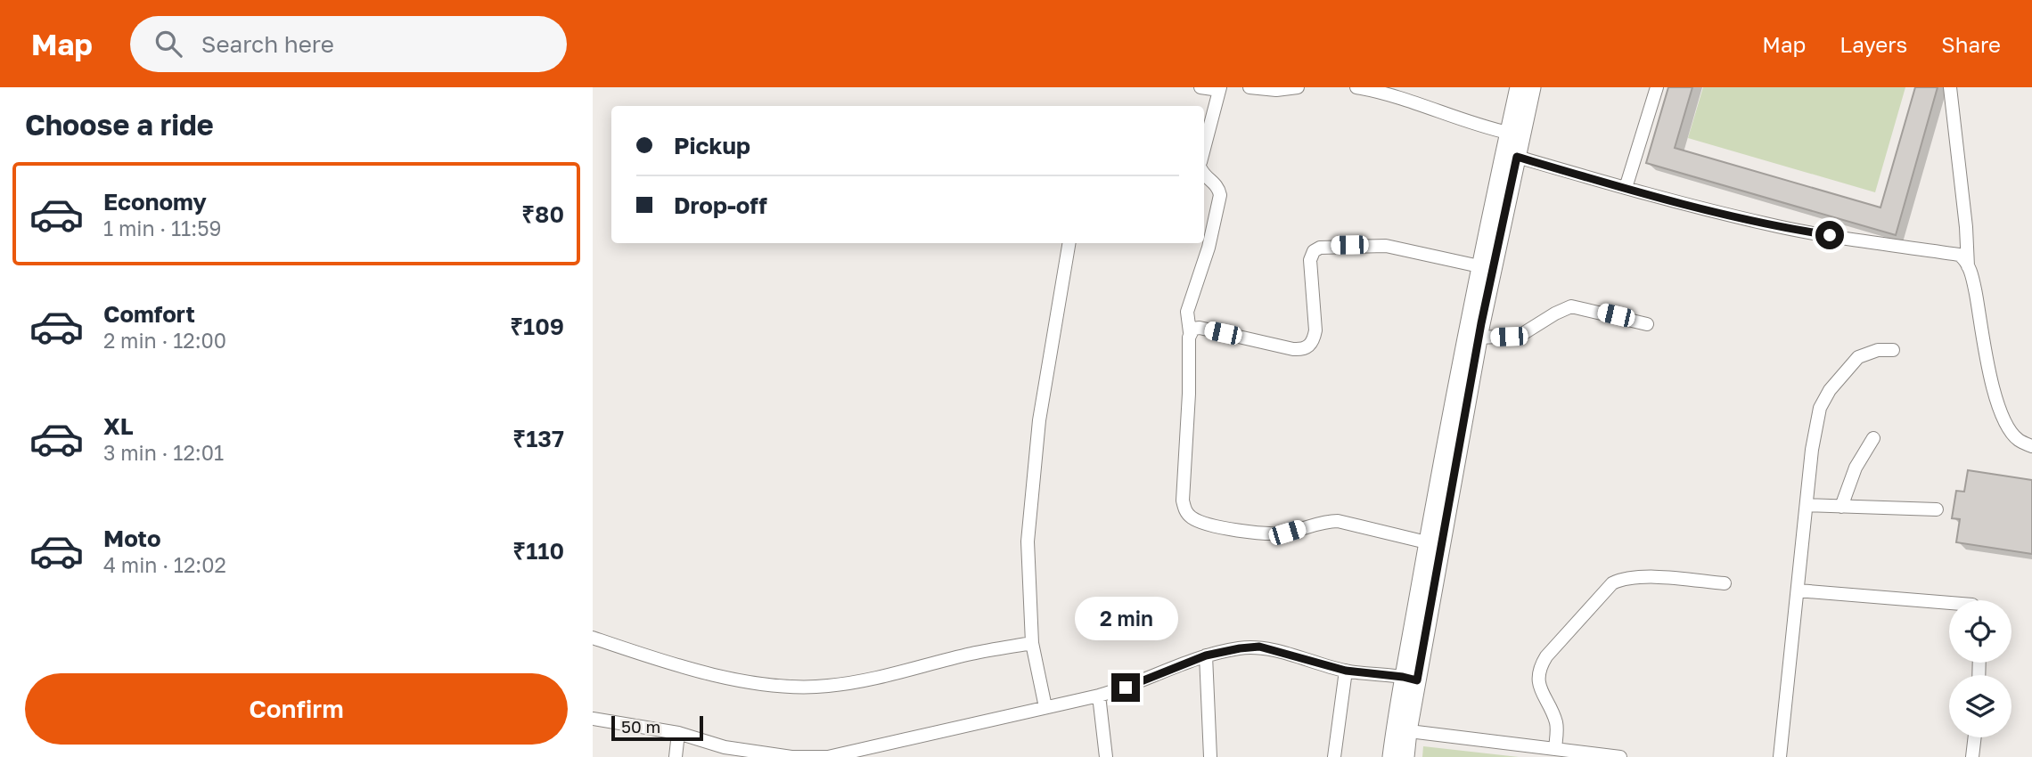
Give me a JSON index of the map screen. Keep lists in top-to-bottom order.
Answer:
{
  "scale_bar": "50 m",
  "page": {
    "header": "Map",
    "search": "Search here",
    "nav": ["Map", "Layers", "Share"],
    "heading": "Choose a ride",
    "banner": ["Pickup", "Drop-off"],
    "list": [
      {
        "name": "Economy",
        "note": "1 min · 11:59",
        "value": "₹80"
      },
      {
        "name": "Comfort",
        "note": "2 min · 12:00",
        "value": "₹109"
      },
      {
        "name": "XL",
        "note": "3 min · 12:01",
        "value": "₹137"
      },
      {
        "name": "Moto",
        "note": "4 min · 12:02",
        "value": "₹110"
      }
    ],
    "bubble": "2 min",
    "buttons": "Confirm",
    "scale": "50 m"
  }
}
